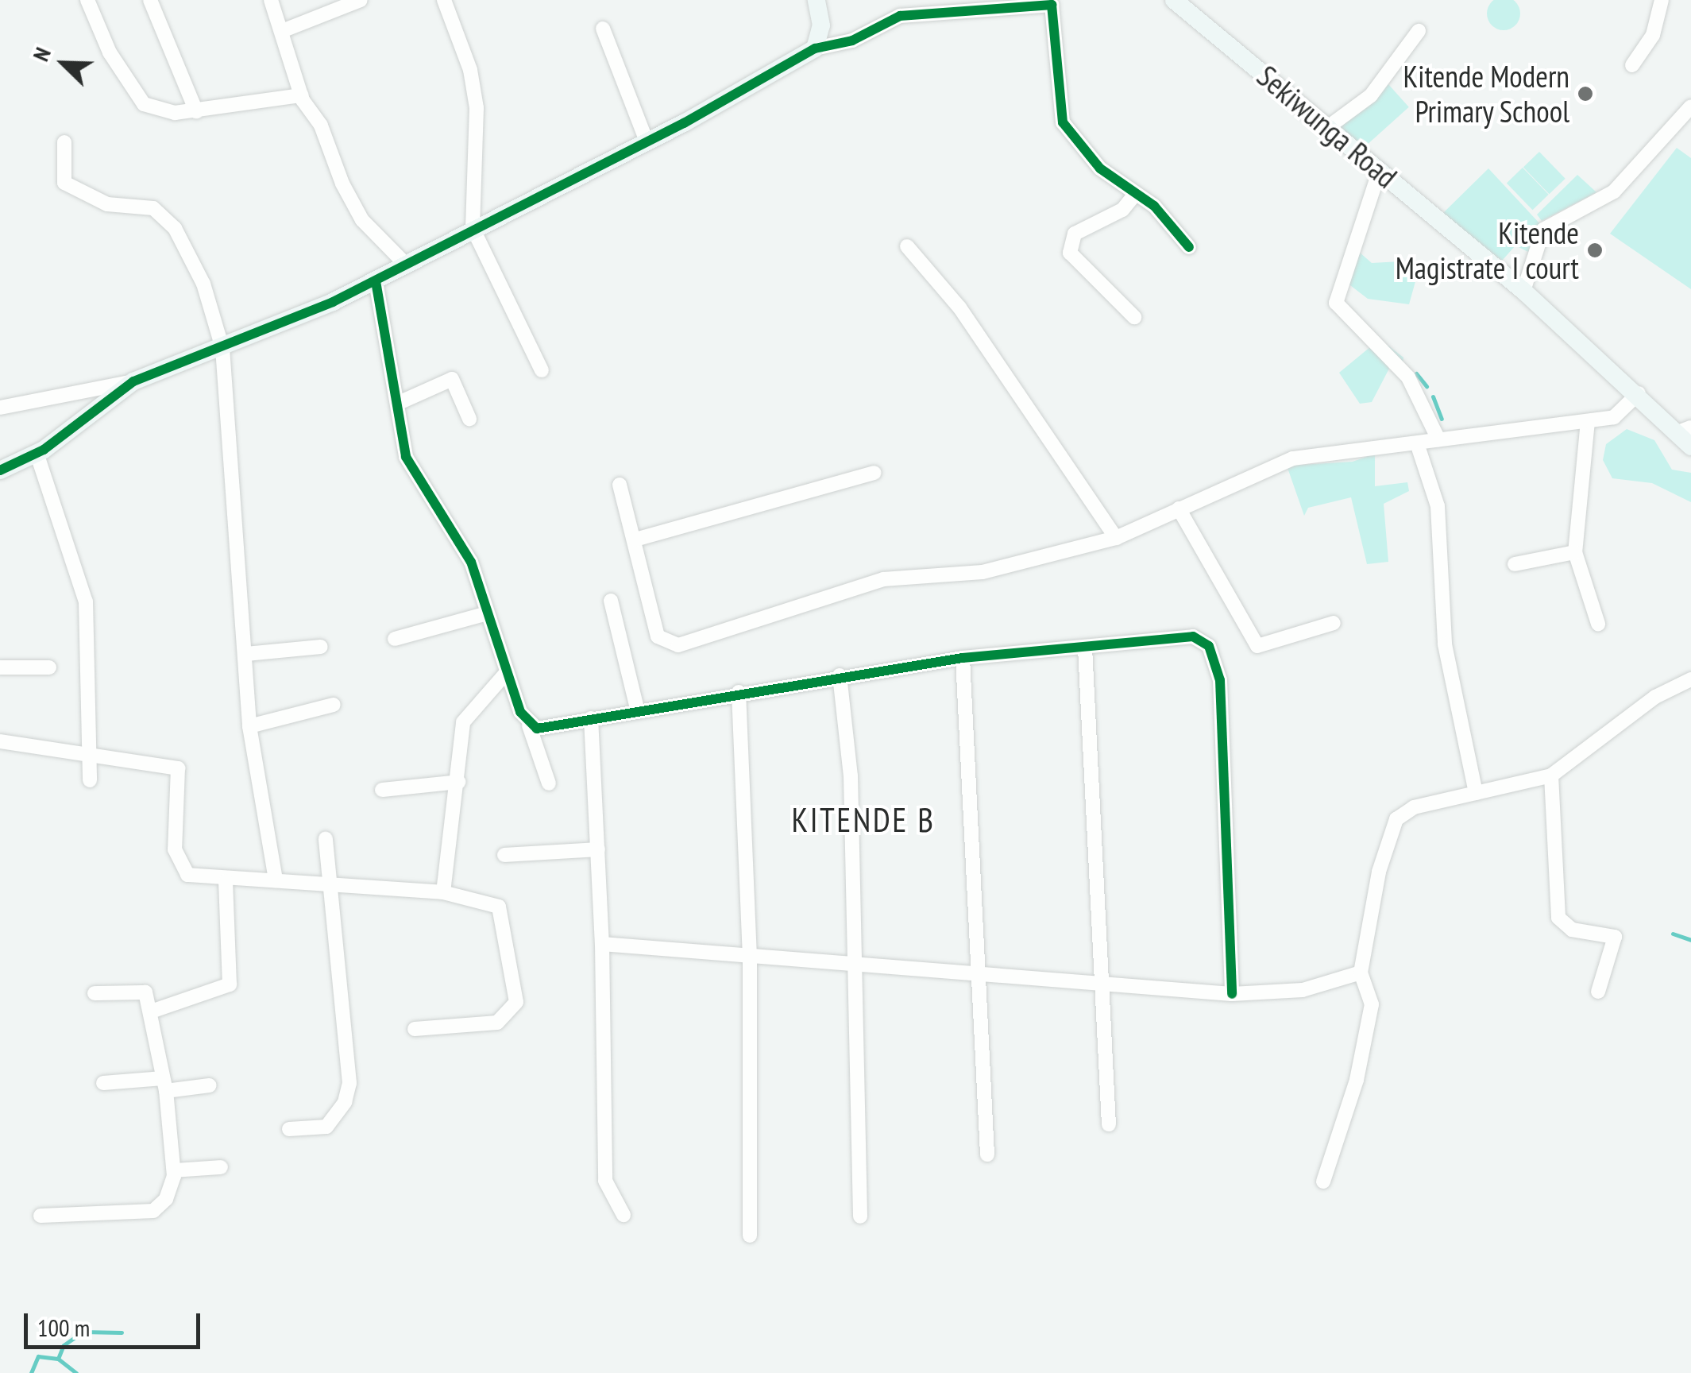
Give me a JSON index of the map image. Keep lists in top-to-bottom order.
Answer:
{
  "streets": {
    "street": ["Sekiwunga Road"]
  },
  "districts": ["KITENDE B"],
  "places": ["Kitende Modern Primary School", "Kitende Magistrate I court"],
  "scale_bar": "100 m",
  "north": "top left"
}
